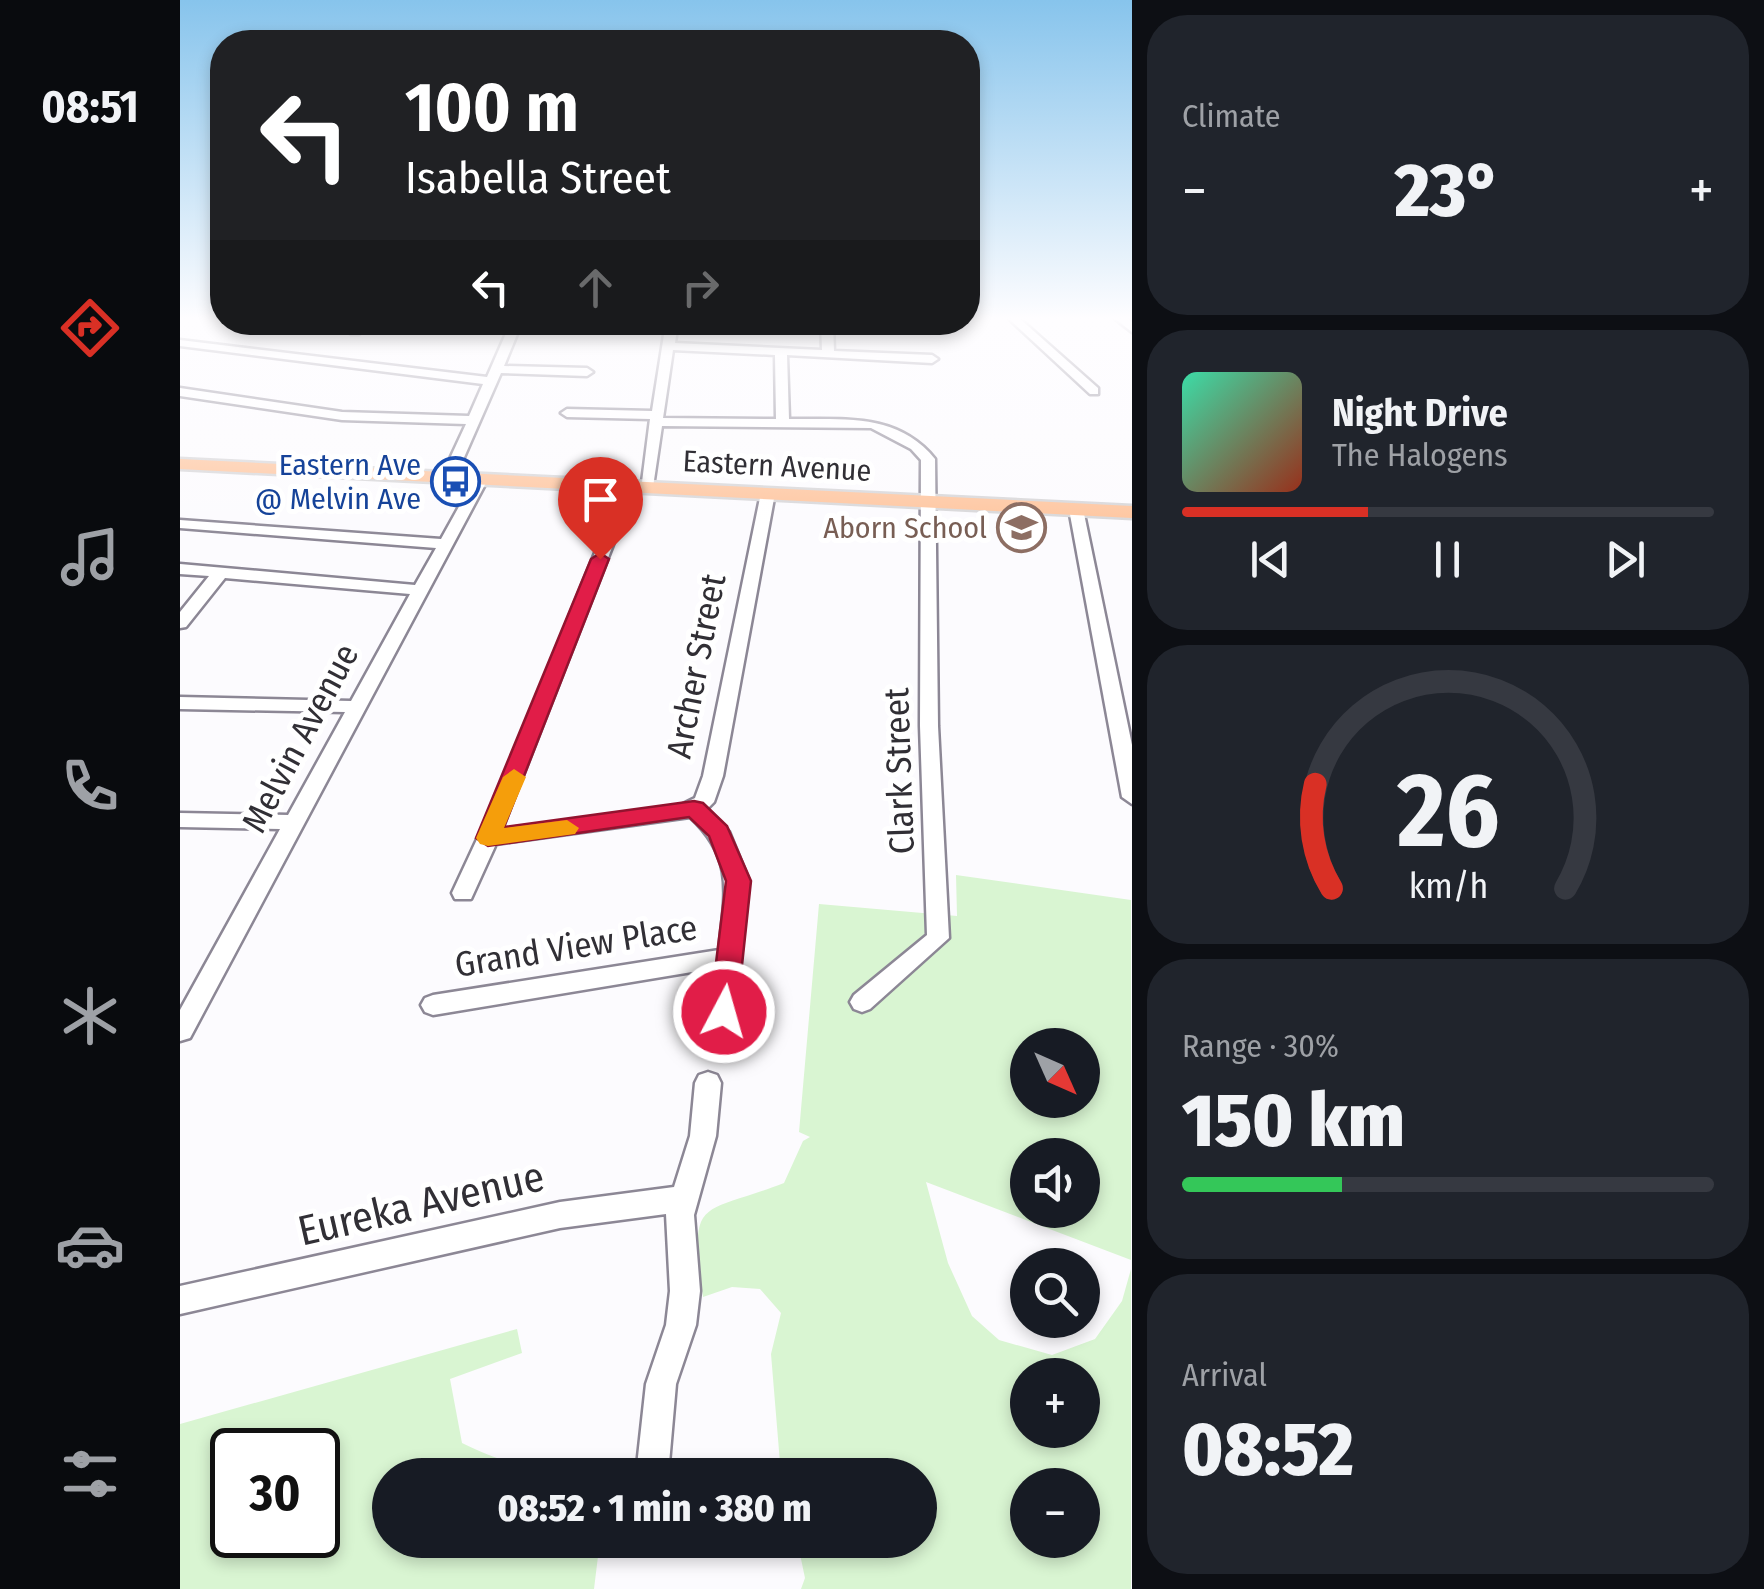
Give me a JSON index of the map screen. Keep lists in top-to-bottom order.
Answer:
{
  "streets": {
    "main road": ["Eastern Avenue"],
    "street": [
      "Archer Street",
      "Melvin Avenue",
      "Clark Street",
      "Grand View Place",
      "Eureka Avenue"
    ]
  },
  "crossings": [
    ["Eastern Avenue", "Archer Street"],
    ["Eastern Avenue", "Melvin Avenue"],
    ["Eastern Avenue", "Clark Street"],
    ["Archer Street", "Grand View Place"]
  ],
  "places": {
    "bus stop": ["Eastern Ave @ Melvin Ave"],
    "school or university": ["Aborn School"]
  },
  "north": "bottom right",
  "page": {
    "tabs": "08:51",
    "tile": [
      "Climate",
      ["Range · 30%", "150 km"],
      ["Arrival", "08:52"]
    ],
    "turn": ["100 m", "Isabella Street"],
    "heat": ["−", "23°", "+"],
    "song": ["Night Drive", "The Halogens"],
    "map_buttons": ["+", "−"],
    "limit": "30",
    "trip": "08:52 · 1 min · 380 m",
    "gauge": ["26", "km/h"]
  }
}
